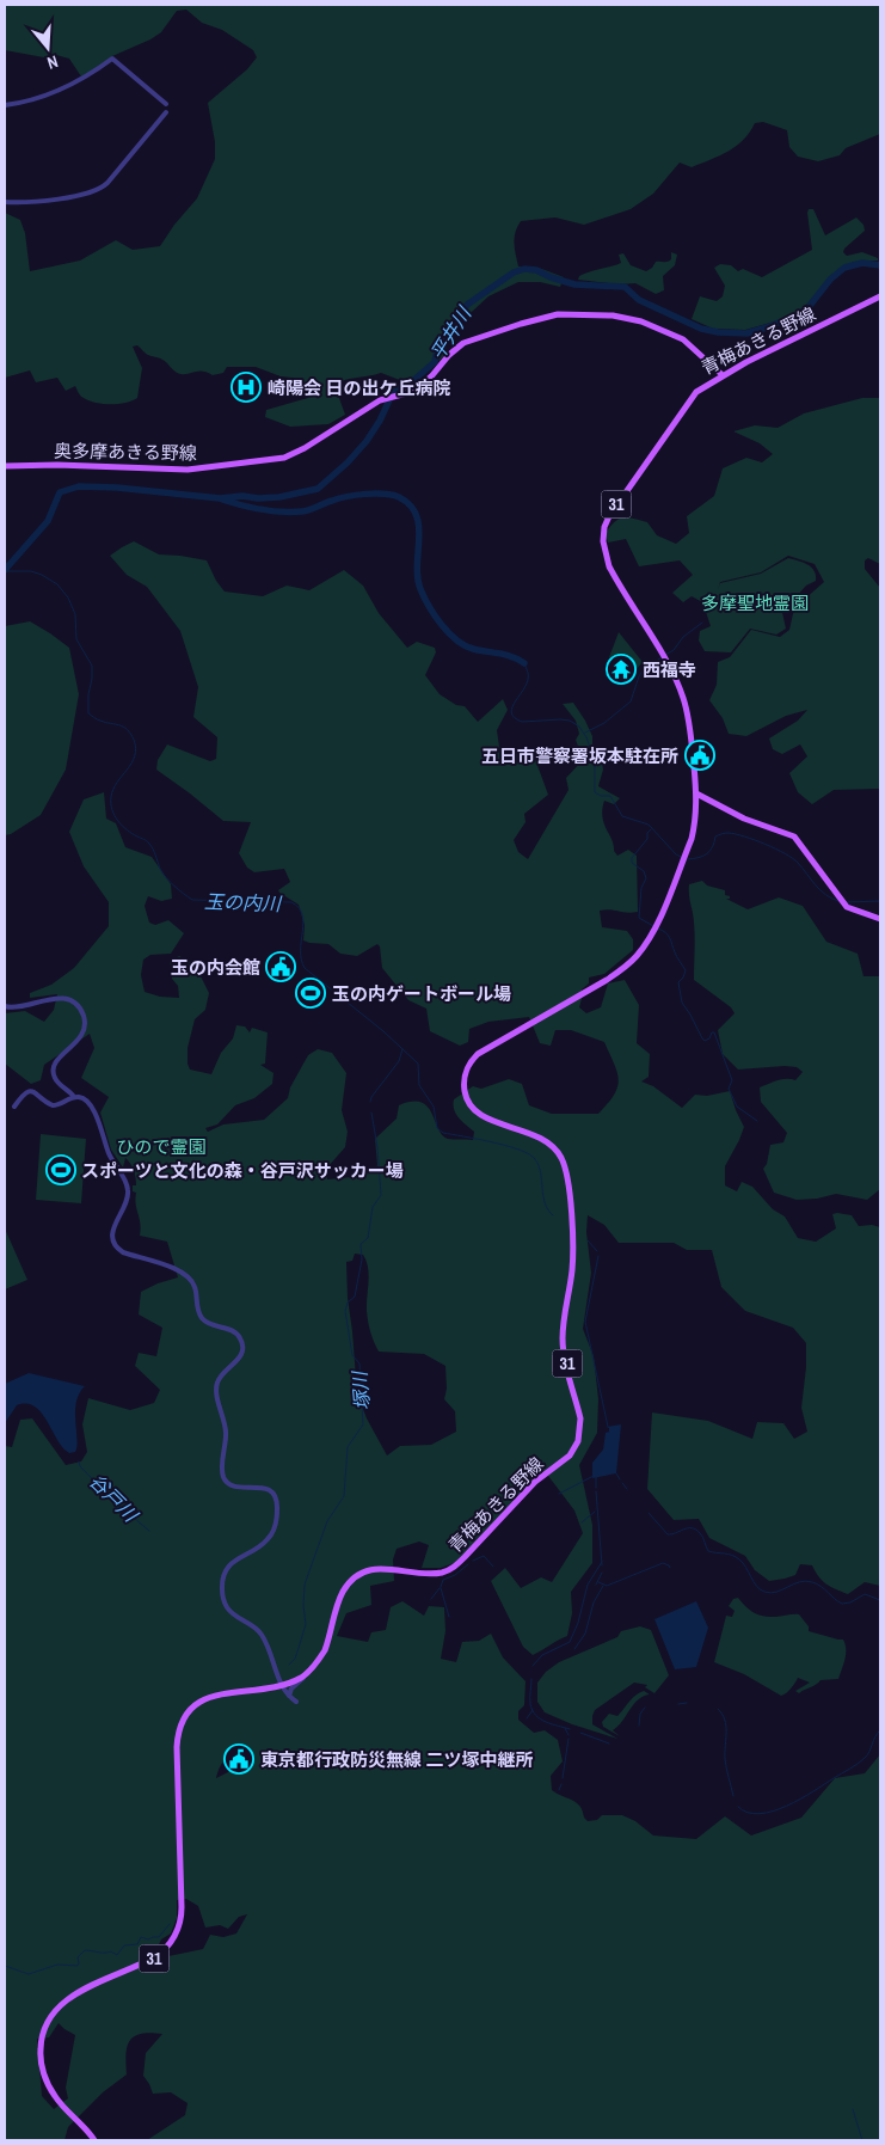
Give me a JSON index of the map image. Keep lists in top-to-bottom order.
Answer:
{
  "streets": {
    "main road": ["青梅あきる野線", "奥多摩あきる野線", "31"]
  },
  "crossings": [
    ["青梅あきる野線", "奥多摩あきる野線"]
  ],
  "water": [
    "平井川",
    "玉の内川",
    "塚川",
    "谷戸川"
  ],
  "parks": ["多摩聖地霊園", "ひので霊園"],
  "places": {
    "hospital": ["崎陽会 日の出ケ丘病院"],
    "temple": ["西福寺"],
    "public building": ["五日市警察署坂本駐在所", "玉の内会館", "東京都行政防災無線 二ツ塚中継所"],
    "sports": ["玉の内ゲートボール場", "スポーツと文化の森・谷戸沢サッカー場"]
  },
  "north": "bottom"
}
